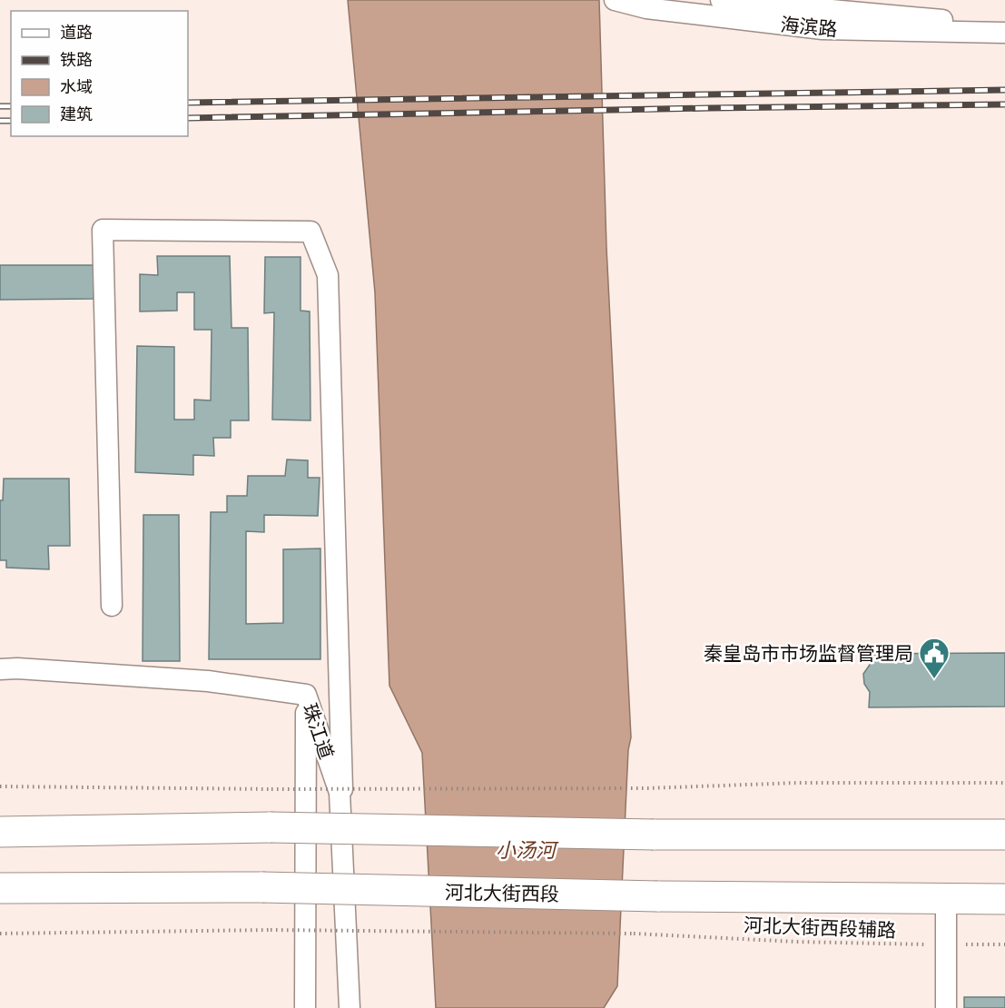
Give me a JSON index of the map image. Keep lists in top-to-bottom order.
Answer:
{
  "streets": {
    "highway": ["河北大街西段"],
    "street": ["海滨路", "珠江道"],
    "path": ["河北大街西段辅路"]
  },
  "water": ["小汤河"],
  "places": {
    "public building": ["秦皇岛市市场监督管理局"]
  },
  "legend": [
    "道路",
    "铁路",
    "水域",
    "建筑"
  ]
}
